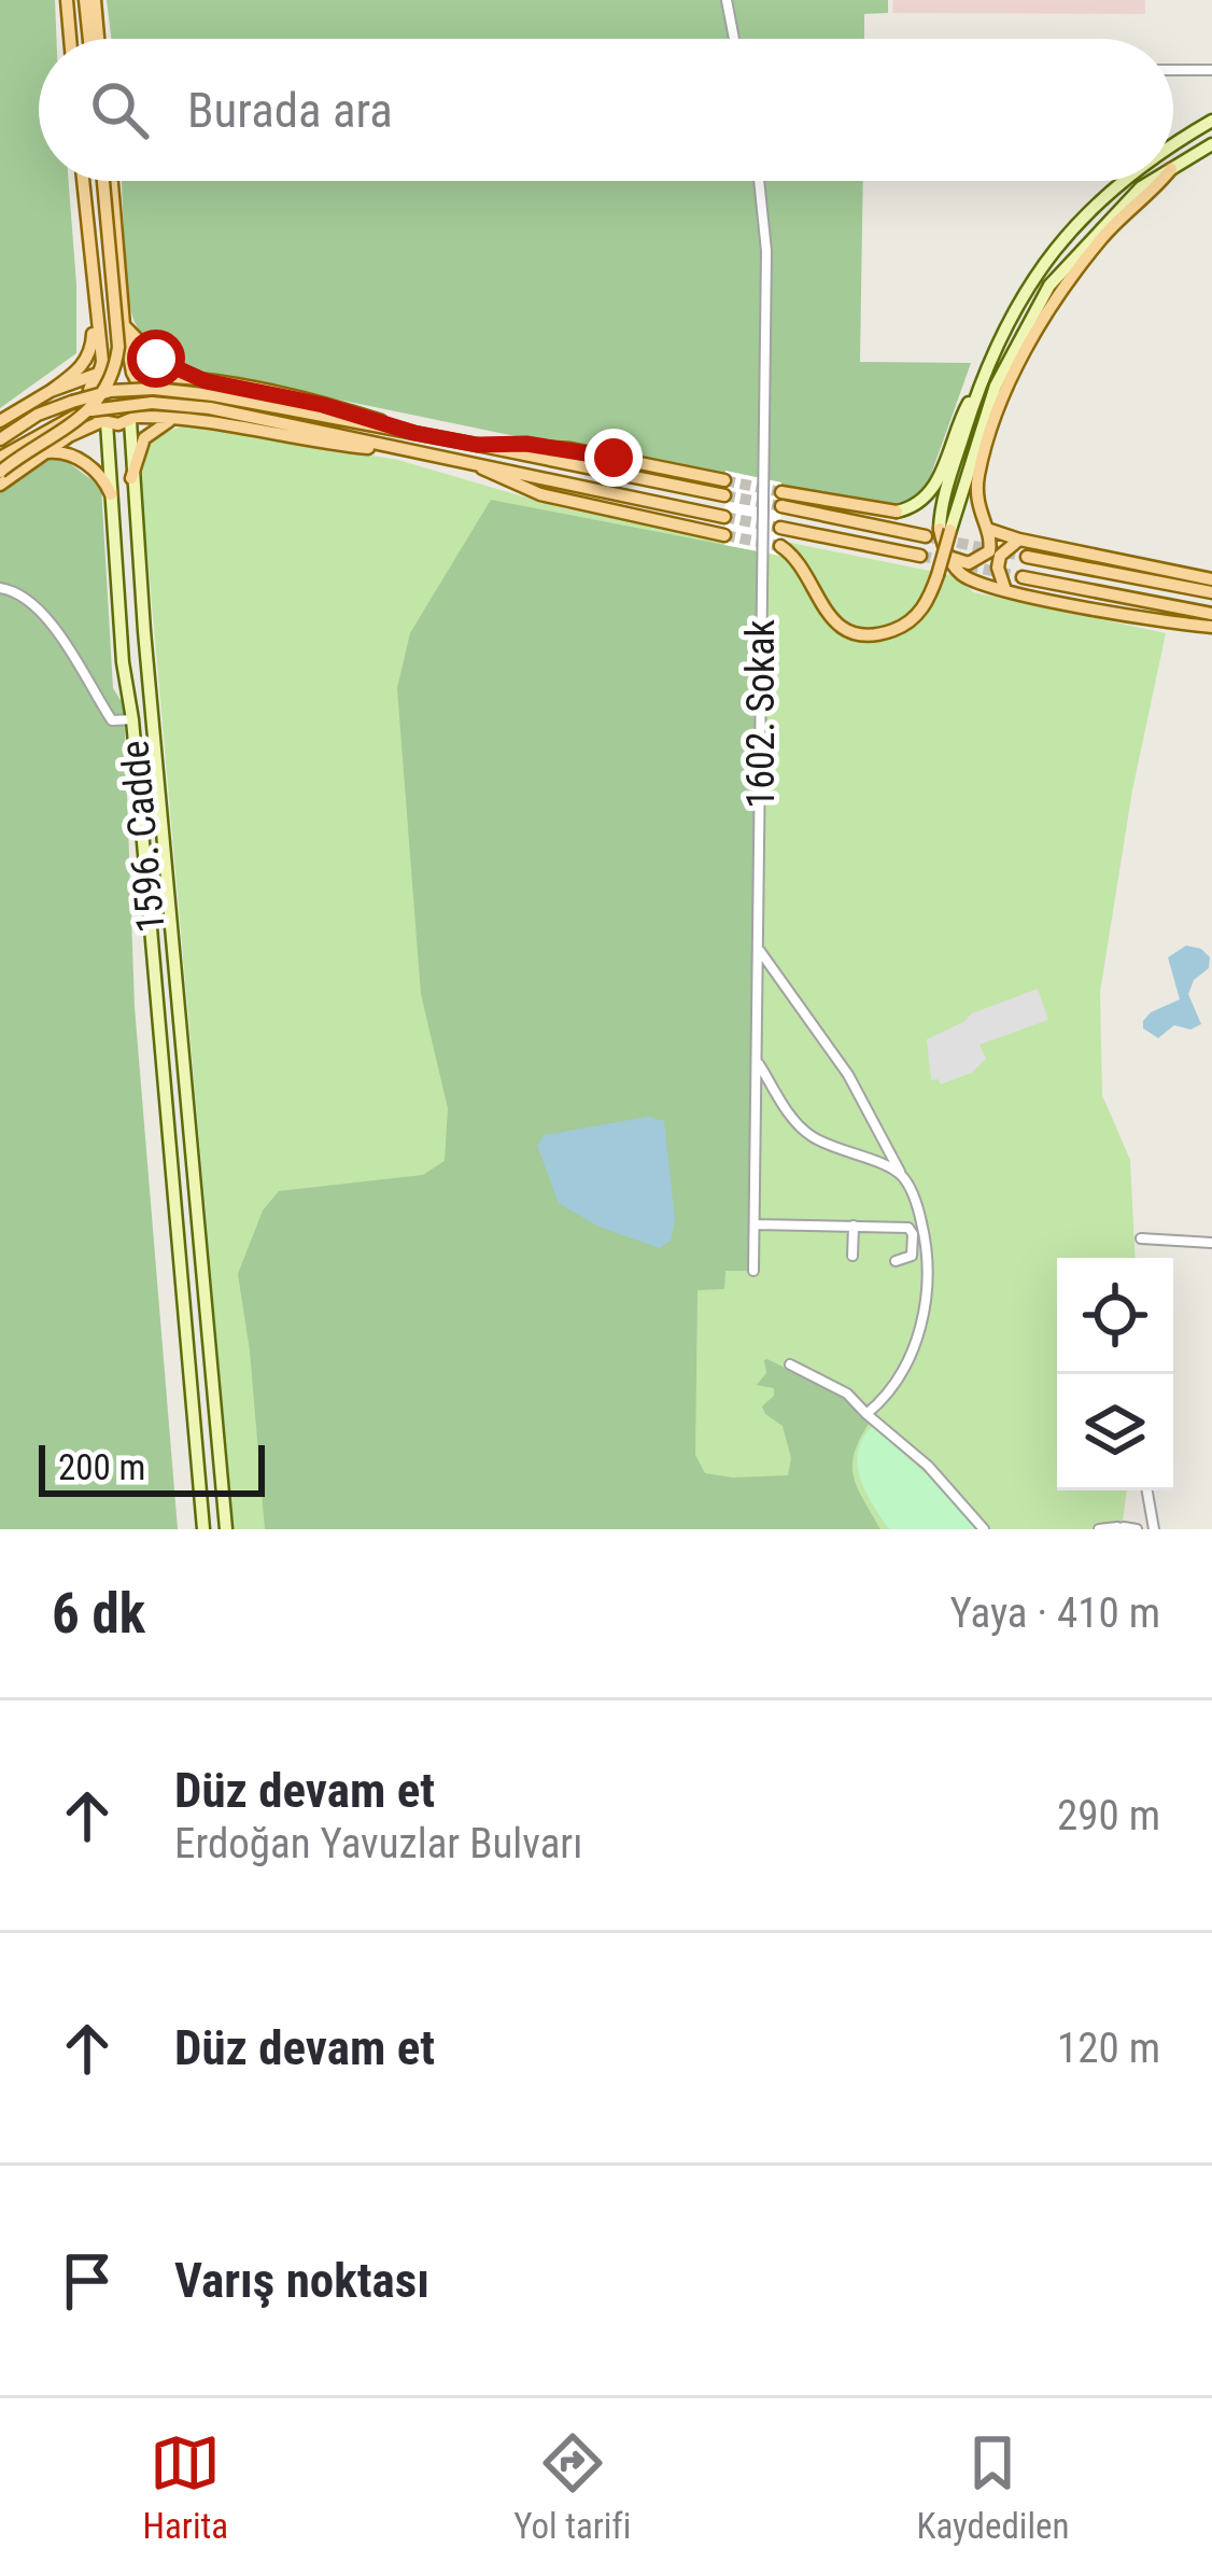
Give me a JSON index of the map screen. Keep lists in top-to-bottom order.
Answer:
{
  "streets": {
    "main road": ["1596. Cadde"],
    "street": ["1602. Sokak"]
  },
  "scale_bar": "200 m",
  "page": {
    "search": "Burada ara",
    "scale": "200 m",
    "heading": ["6 dk", "Yaya · 410 m"],
    "list": [
      ["Düz devam et", "Erdoğan Yavuzlar Bulvarı", "290 m"],
      ["Düz devam et", "120 m"],
      "Varış noktası"
    ],
    "nav": ["Harita", "Yol tarifi", "Kaydedilen"]
  }
}
